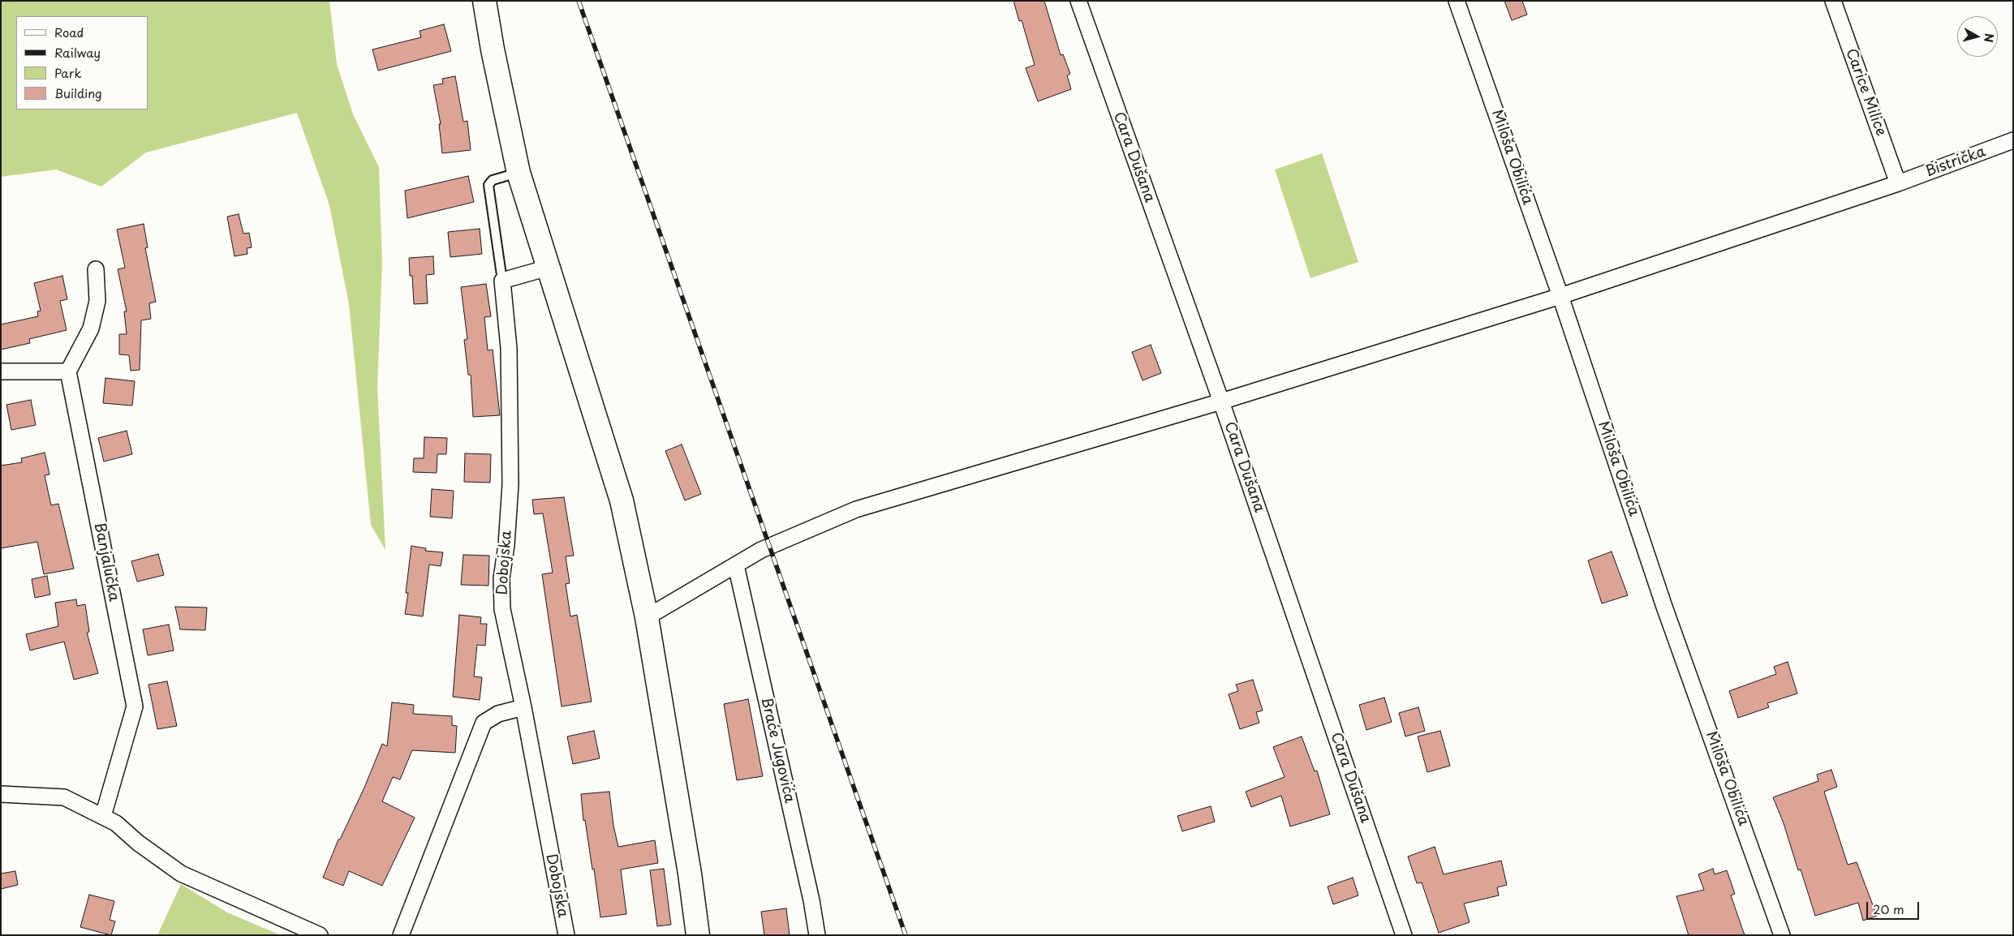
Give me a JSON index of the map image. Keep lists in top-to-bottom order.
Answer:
{
  "streets": {
    "street": [
      "Carice Milice",
      "Cara Dušana",
      "Miloša Obilića",
      "Bistrička",
      "Banjalučka",
      "Dobojska",
      "Braće Jugovića"
    ]
  },
  "crossings": [
    ["Carice Milice", "Bistrička"],
    ["Cara Dušana", "Bistrička"],
    ["Miloša Obilića", "Bistrička"],
    ["Bistrička", "Braće Jugovića"]
  ],
  "legend": [
    "Road",
    "Railway",
    "Park",
    "Building"
  ],
  "scale_bar": "20 m",
  "north": "right"
}
